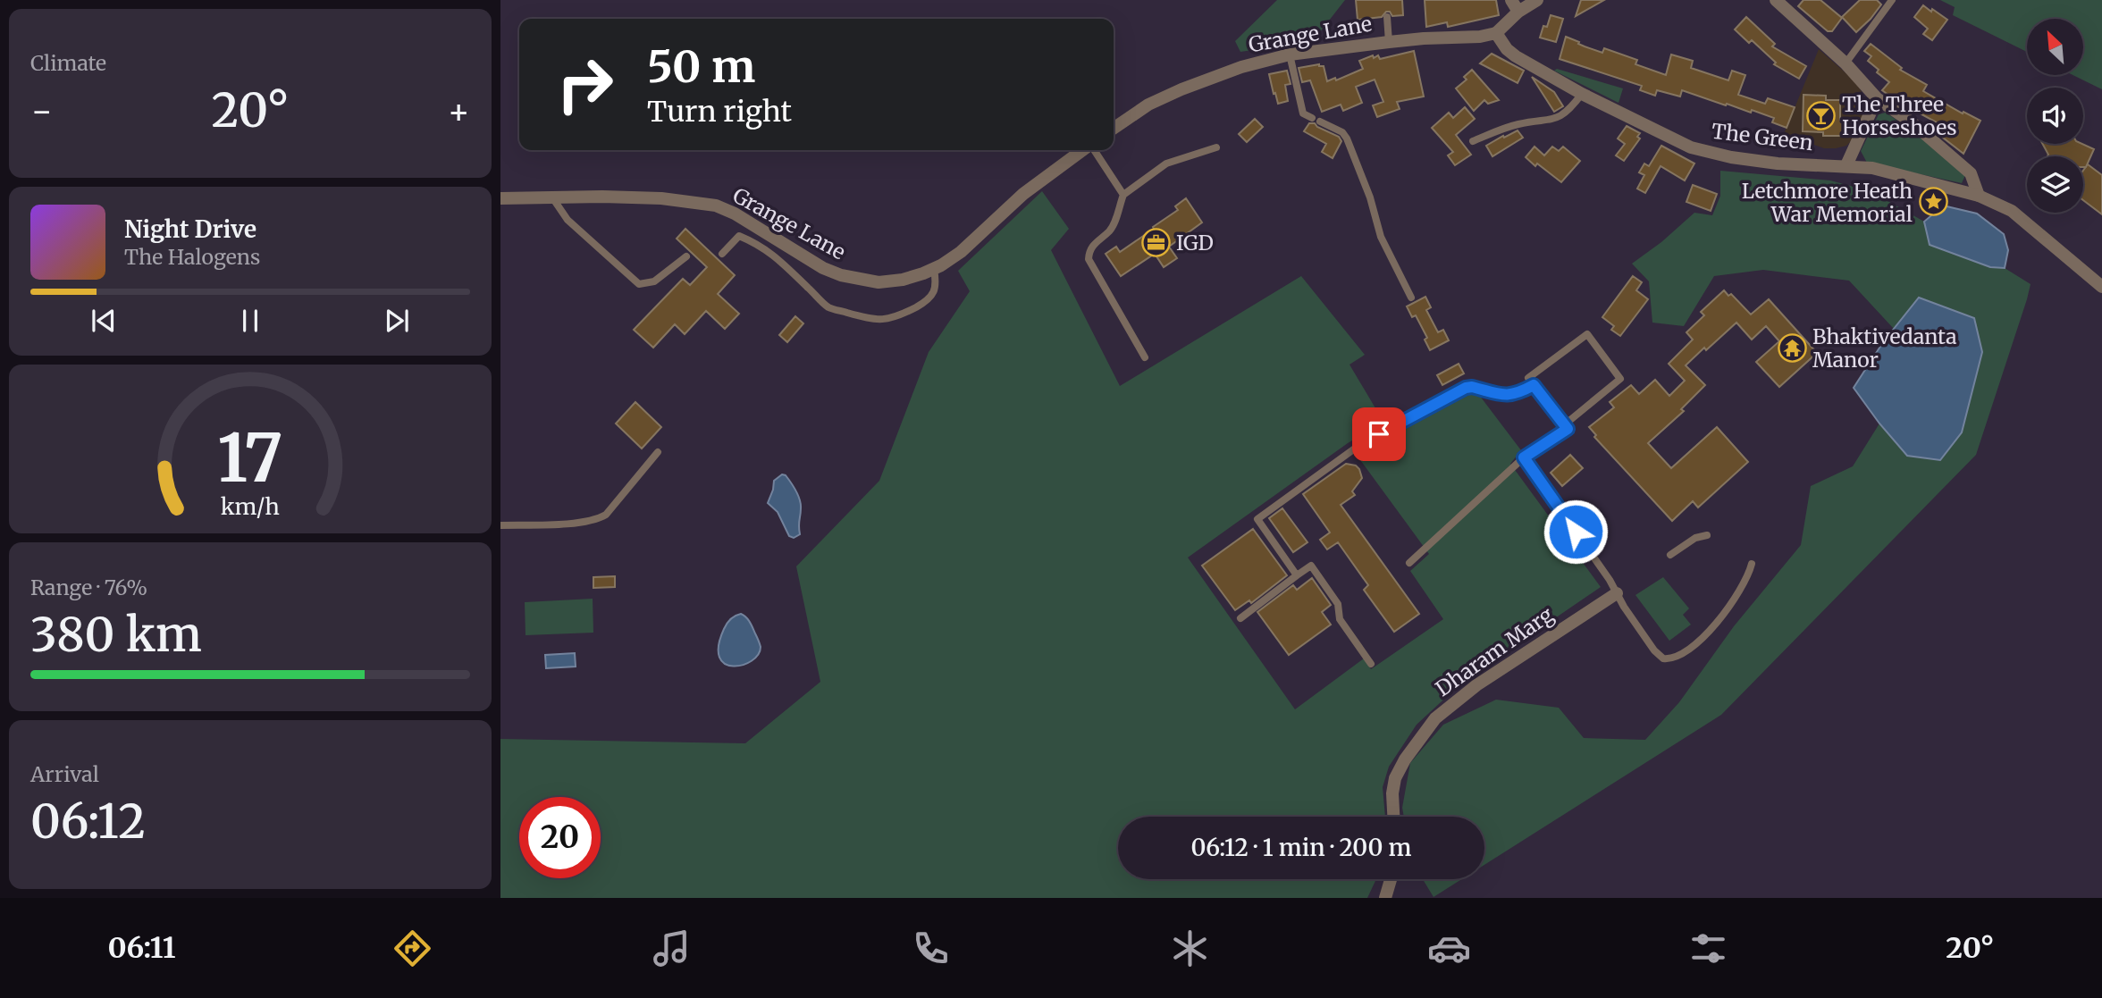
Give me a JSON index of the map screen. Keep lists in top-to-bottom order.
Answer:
{
  "streets": {
    "street": ["Grange Lane", "The Green", "Dharam Marg"]
  },
  "crossings": [
    ["Grange Lane", "The Green"]
  ],
  "places": {
    "bar": ["The Three Horseshoes"],
    "place": ["Letchmore Heath War Memorial"],
    "office": ["IGD"],
    "temple": ["Bhaktivedanta Manor"]
  },
  "north": "top left",
  "page": {
    "tile": [
      "Climate",
      ["Range · 76%", "380 km"],
      ["Arrival", "06:12"]
    ],
    "turn": ["50 m", "Turn right"],
    "heat": ["−", "20°", "+"],
    "song": ["Night Drive", "The Halogens"],
    "limit": "20",
    "trip": "06:12 · 1 min · 200 m",
    "tabs": ["06:11", "20°"],
    "gauge": ["17", "km/h"]
  }
}
